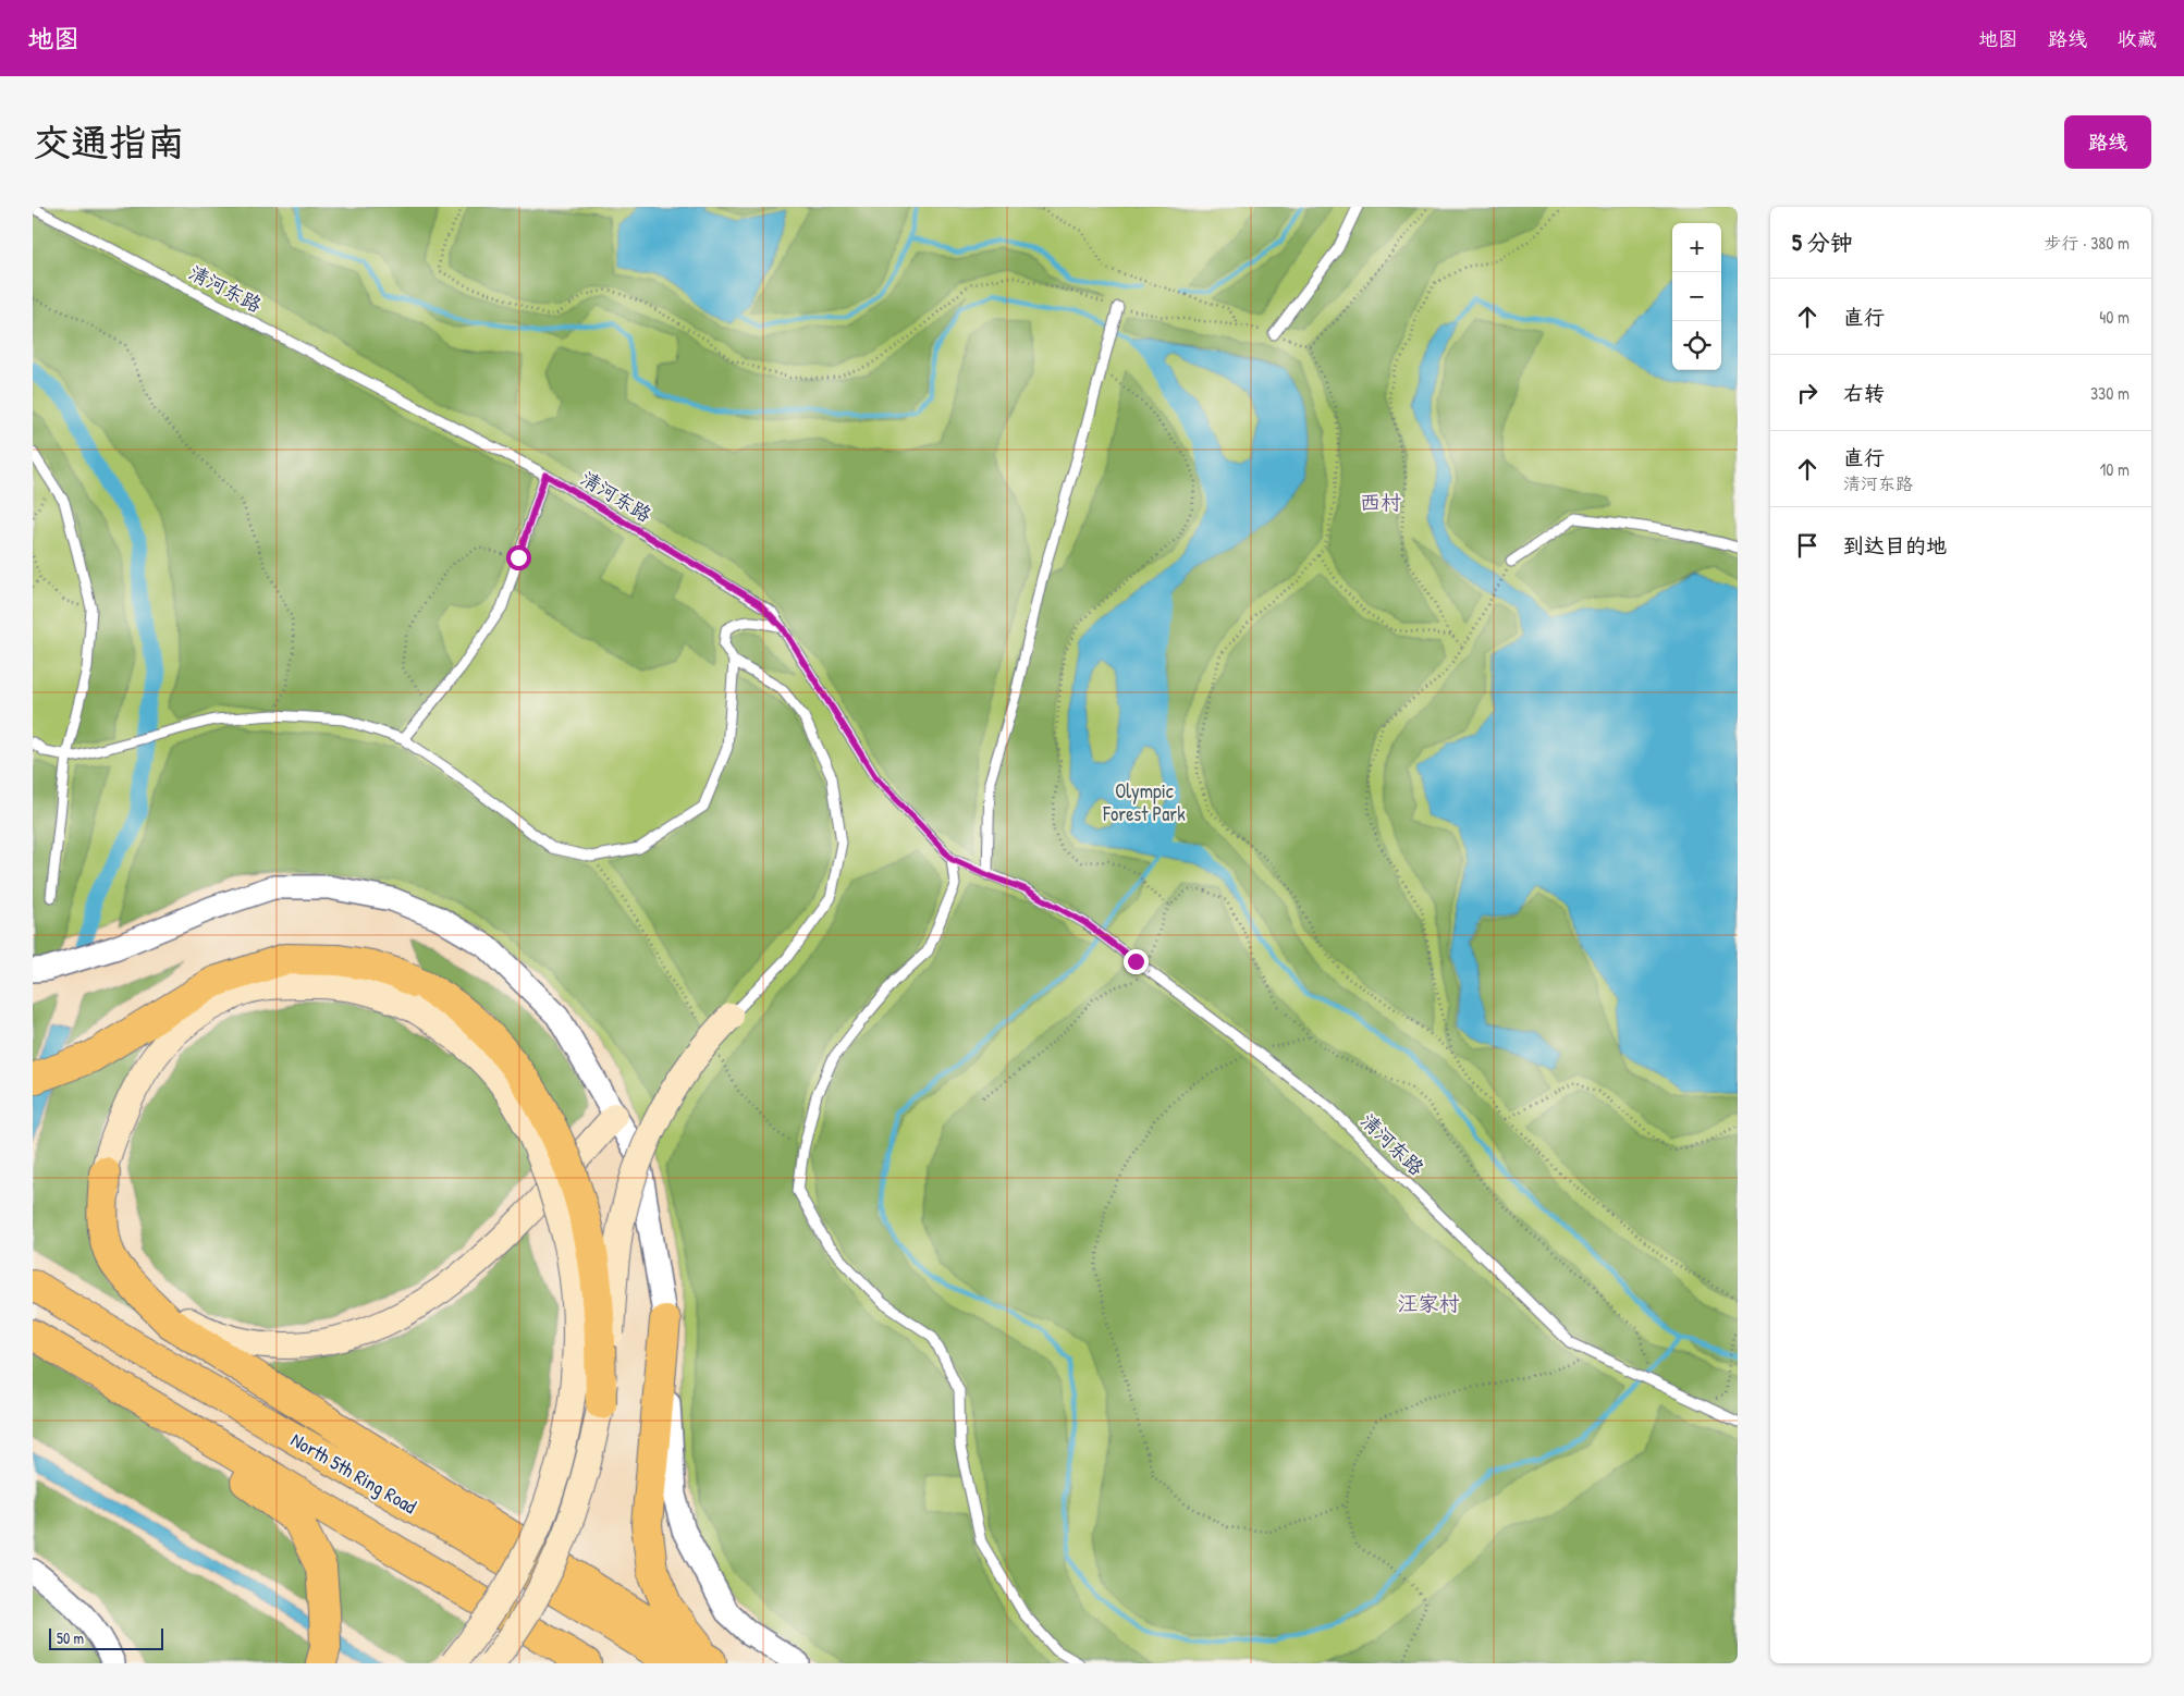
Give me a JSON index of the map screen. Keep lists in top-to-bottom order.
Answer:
{
  "streets": {
    "highway": ["North 5th Ring Road"],
    "lane": ["清河东路"]
  },
  "districts": ["西村", "汪家村"],
  "parks": ["Olympic Forest Park"],
  "scale_bar": "50 m",
  "page": {
    "header": "地图",
    "nav": ["地图", "路线", "收藏"],
    "buttons": "路线",
    "title": "交通指南",
    "heading": ["5 分钟", "步行 · 380 m"],
    "map_buttons": ["+", "−"],
    "list": [
      ["直行", "40 m"],
      ["右转", "330 m"],
      ["直行", "清河东路", "10 m"],
      "到达目的地"
    ],
    "scale": "50 m"
  }
}
